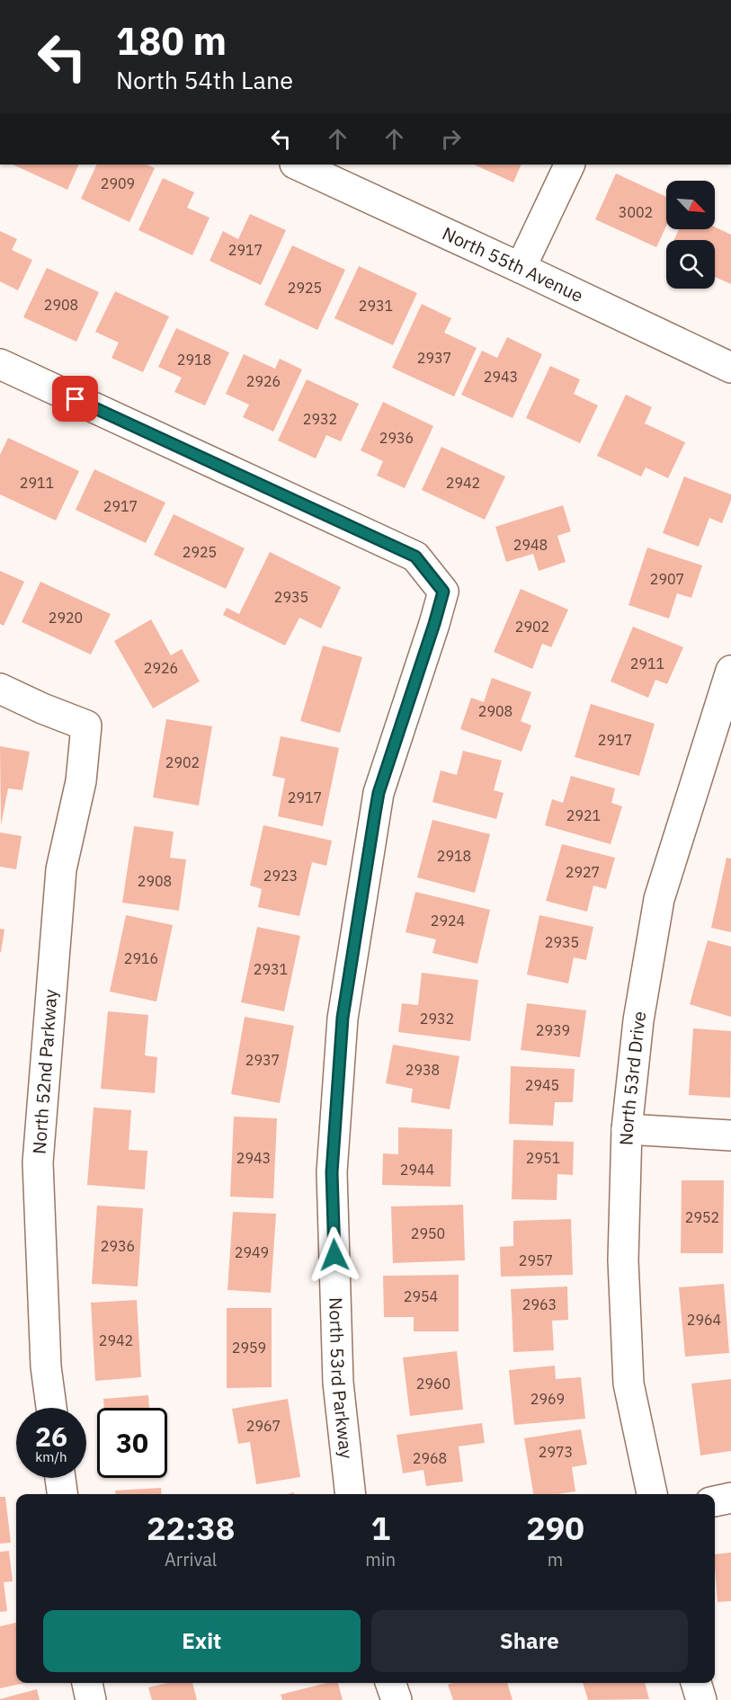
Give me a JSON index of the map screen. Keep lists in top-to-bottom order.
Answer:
{
  "streets": {
    "street": [
      "North 55th Avenue",
      "North 52nd Parkway",
      "North 53rd Drive",
      "North 53rd Parkway"
    ]
  },
  "house_numbers": [
    "2909",
    "3002",
    "2917",
    "2925",
    "2908",
    "2931",
    "2937",
    "2918",
    "2943",
    "2926",
    "2932",
    "2936",
    "2911",
    "2942",
    "2917",
    "2948",
    "2925",
    "2907",
    "2935",
    "2920",
    "2902",
    "2911",
    "2926",
    "2908",
    "2917",
    "2902",
    "2917",
    "2921",
    "2918",
    "2927",
    "2923",
    "2908",
    "2924",
    "2935",
    "2916",
    "2931",
    "2932",
    "2939",
    "2937",
    "2938",
    "2945",
    "2943",
    "2951",
    "2944",
    "2952",
    "2950",
    "2936",
    "2949",
    "2957",
    "2954",
    "2963",
    "2964",
    "2942",
    "2959",
    "2960",
    "2969",
    "2967",
    "2973",
    "2968"
  ],
  "north": "bottom right",
  "page": {
    "turn": ["180 m", "North 54th Lane"],
    "speed": "26 km/h",
    "limit": "30",
    "eta": [
      "22:38",
      "Arrival",
      "1",
      "min",
      "290",
      "m"
    ],
    "buttons": ["Exit", "Share"]
  }
}
